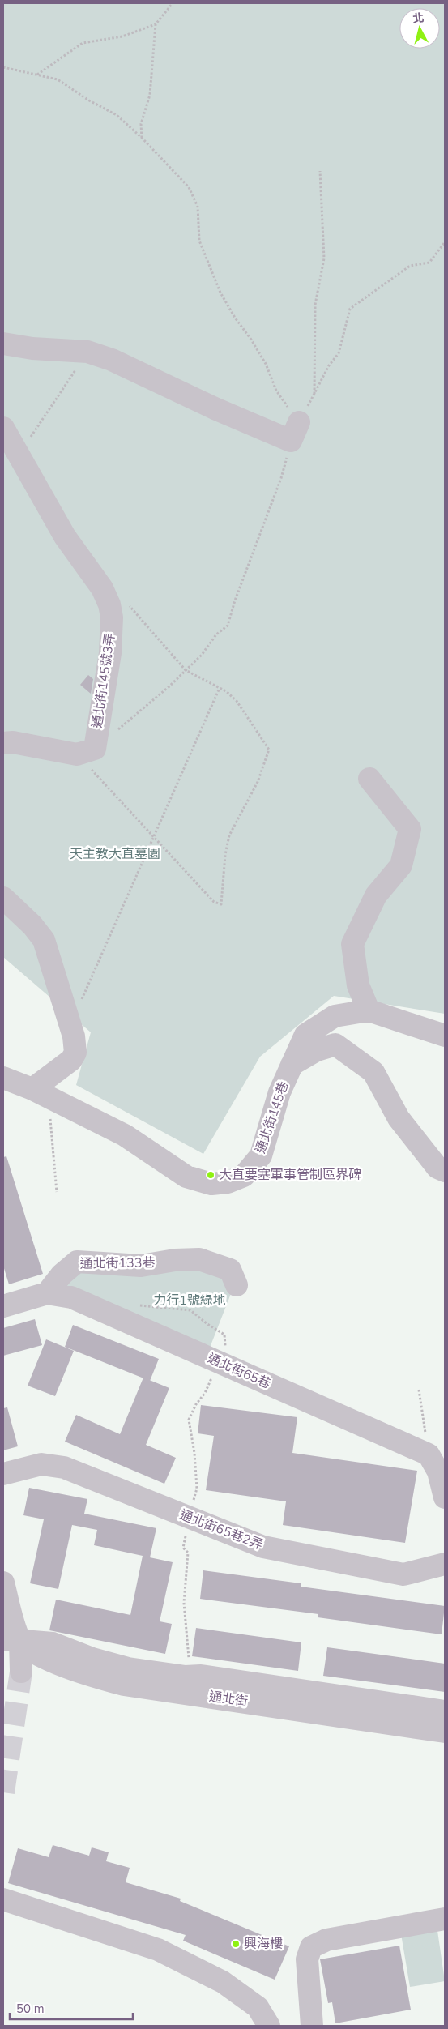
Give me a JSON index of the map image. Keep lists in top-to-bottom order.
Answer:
{
  "streets": {
    "street": [
      "通北街145號3弄",
      "通北街145巷",
      "通北街133巷",
      "通北街65巷",
      "通北街65巷2弄",
      "通北街"
    ]
  },
  "crossings": [
    ["通北街133巷", "通北街65巷"]
  ],
  "parks": ["天主教大直墓園", "力行1號綠地"],
  "places": ["大直要塞軍事管制區界碑", "興海樓"],
  "scale_bar": "50 m",
  "north": "top"
}
